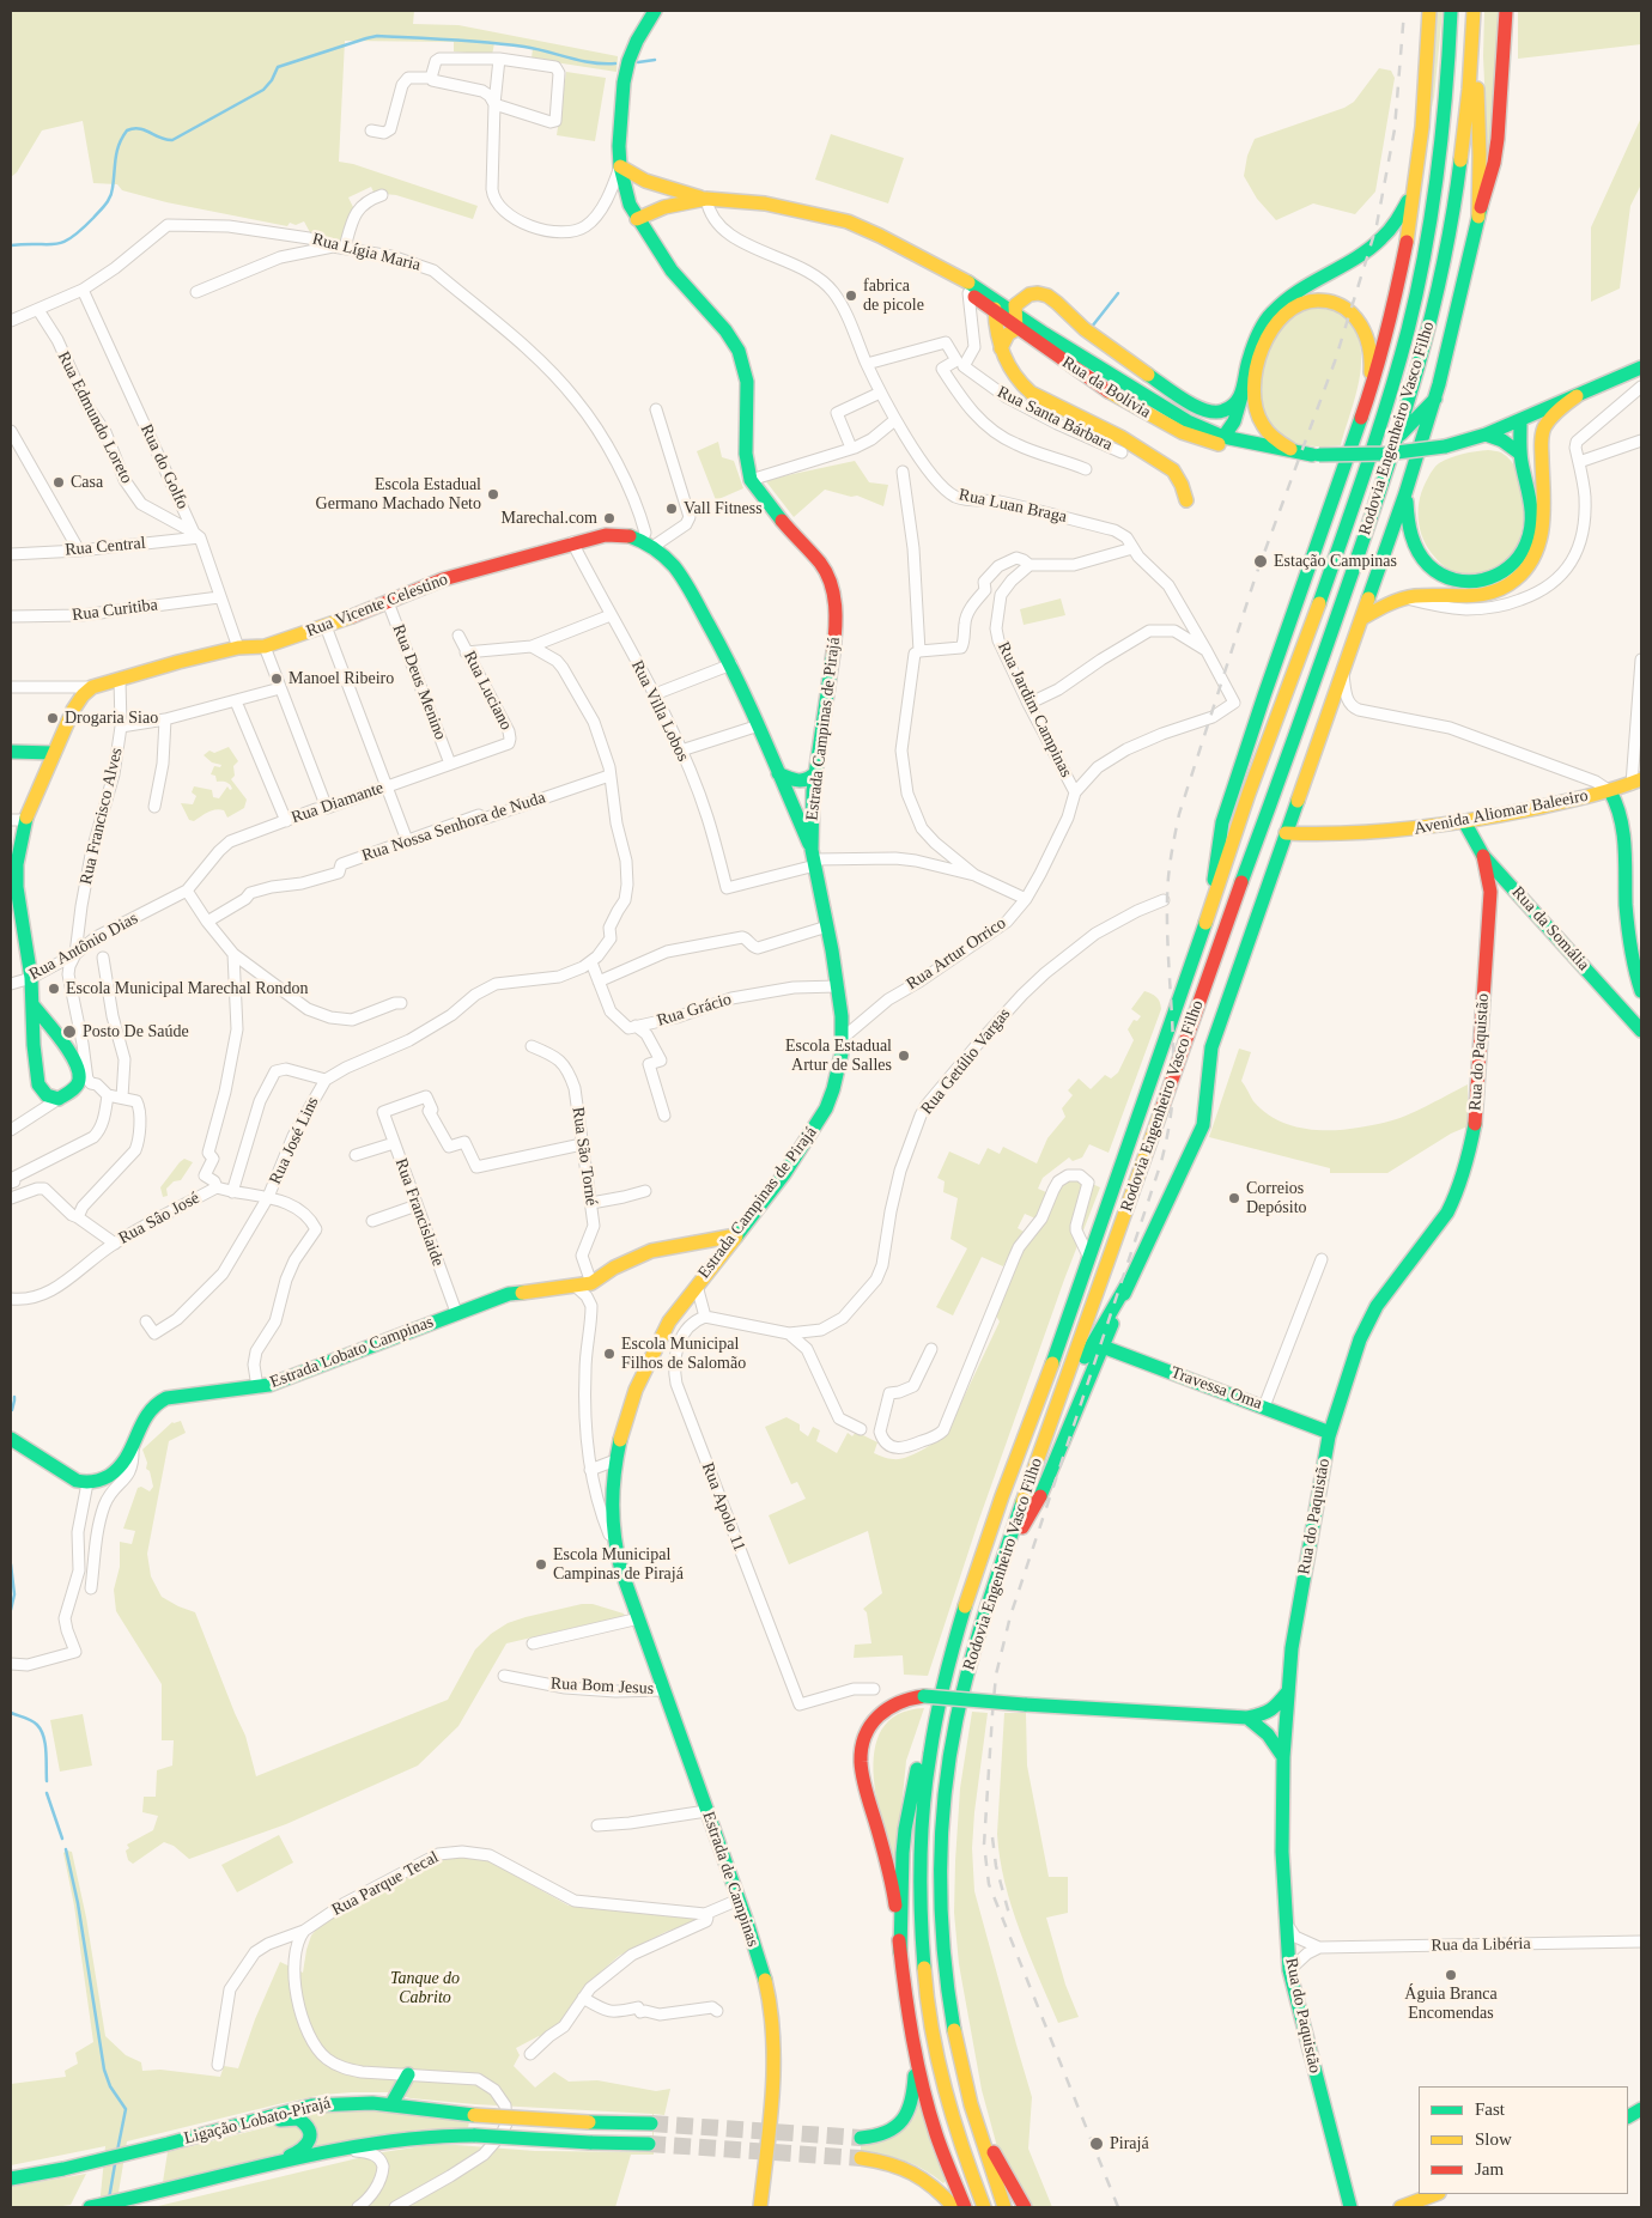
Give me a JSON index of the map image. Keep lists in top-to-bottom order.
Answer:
{
  "streets": {
    "main road": [
      "Rua da Bolívia",
      "Rodovia Engenheiro Vasco Filho",
      "Rua Vicente Celestino",
      "Estrada Campinas de Pirajá",
      "Avenida Aliomar Baleeiro",
      "Rua da Somália",
      "Rua do Paquistão",
      "Estrada Lobato Campinas",
      "Travessa Oma",
      "Estrada de Campinas",
      "Ligação Lobato-Pirajá"
    ],
    "street": [
      "Rua Lígia Maria",
      "Rua Edmundo Loreto",
      "Rua Santa Bárbara",
      "Rua do Golfo",
      "Rua Luan Braga",
      "Rua Central",
      "Rua Curitiba",
      "Rua Deus Menino",
      "Rua Luciano",
      "Rua Jardim Campinas",
      "Rua Villa Lobos",
      "Rua Diamante",
      "Rua Francisco Alves",
      "Rua Nossa Senhora de Nuda",
      "Rua Antônio Dias",
      "Rua Artur Orrico",
      "Rua Grácio",
      "Rua Getúlio Vargas",
      "Rua José Lins",
      "Rua São Torné",
      "Rua Francislaide",
      "Rua Sâo José",
      "Rua Apolo 11",
      "Rua Bom Jesus",
      "Rua Parque Tecal",
      "Rua da Libéria"
    ]
  },
  "crossings": [
    ["Rua Lígia Maria", "Rua Edmundo Loreto"],
    ["Rua Lígia Maria", "Rua do Golfo"],
    ["Rua Lígia Maria", "Rua Vicente Celestino"],
    ["Rua da Bolívia", "Rua Santa Bárbara"],
    ["Rua da Bolívia", "Rua Luan Braga"],
    ["Rua da Bolívia", "Estrada Campinas de Pirajá"],
    ["Rua Edmundo Loreto", "Rua do Golfo"],
    ["Rua Edmundo Loreto", "Rua Central"],
    ["Rodovia Engenheiro Vasco Filho", "Avenida Aliomar Baleeiro"],
    ["Rodovia Engenheiro Vasco Filho", "Travessa Oma"],
    ["Rua do Golfo", "Rua Central"],
    ["Rua do Golfo", "Rua Vicente Celestino"],
    ["Rua do Golfo", "Rua Curitiba"],
    ["Rua Luan Braga", "Rua Artur Orrico"],
    ["Rua Vicente Celestino", "Rua Deus Menino"],
    ["Rua Vicente Celestino", "Rua Villa Lobos"],
    ["Rua Vicente Celestino", "Estrada Campinas de Pirajá"],
    ["Rua Vicente Celestino", "Rua Francisco Alves"],
    ["Rua Deus Menino", "Rua Diamante"],
    ["Rua Luciano", "Rua Diamante"],
    ["Rua Jardim Campinas", "Rua Artur Orrico"],
    ["Rua Villa Lobos", "Estrada Campinas de Pirajá"],
    ["Estrada Campinas de Pirajá", "Rua Artur Orrico"],
    ["Estrada Campinas de Pirajá", "Rua Grácio"],
    ["Estrada Campinas de Pirajá", "Estrada Lobato Campinas"],
    ["Estrada Campinas de Pirajá", "Estrada de Campinas"],
    ["Rua Diamante", "Rua Antônio Dias"],
    ["Avenida Aliomar Baleeiro", "Rua da Somália"],
    ["Rua Francisco Alves", "Rua Antônio Dias"],
    ["Rua da Somália", "Rua do Paquistão"],
    ["Rua Grácio", "Rua José Lins"],
    ["Rua do Paquistão", "Travessa Oma"],
    ["Rua do Paquistão", "Rua da Libéria"],
    ["Rua Getúlio Vargas", "Rua Apolo 11"],
    ["Rua José Lins", "Rua Sâo José"],
    ["Rua São Torné", "Rua Francislaide"],
    ["Rua São Torné", "Estrada Lobato Campinas"],
    ["Rua Francislaide", "Estrada Lobato Campinas"],
    ["Rua Sâo José", "Estrada Lobato Campinas"],
    ["Rua Bom Jesus", "Estrada de Campinas"],
    ["Estrada de Campinas", "Rua Parque Tecal"]
  ],
  "parks": ["Tanque do Cabrito"],
  "places": [
    "fabrica de picole",
    "Casa",
    "Escola Estadual Germano Machado Neto",
    "Vall Fitness",
    "Marechal.com",
    "Estação Campinas",
    "Manoel Ribeiro",
    "Drogaria Siao",
    "Escola Municipal Marechal Rondon",
    "Posto De Saúde",
    "Escola Estadual Artur de Salles",
    "Correios Depósito",
    "Escola Municipal Filhos de Salomão",
    "Escola Municipal Campinas de Pirajá",
    "Águia Branca Encomendas",
    "Pirajá"
  ],
  "legend": ["Fast", "Slow", "Jam"]
}
